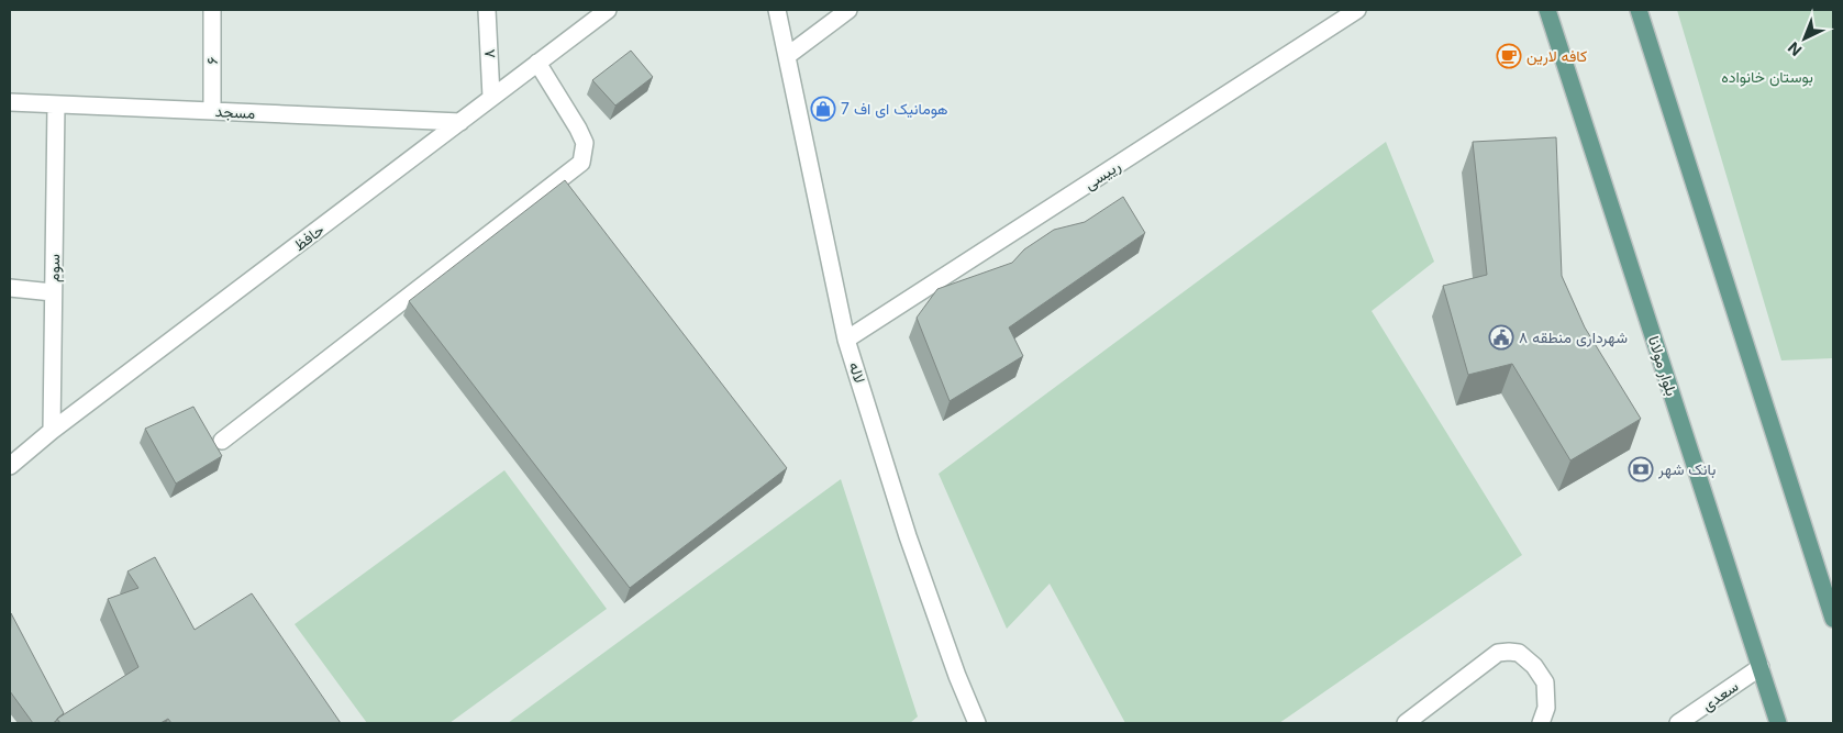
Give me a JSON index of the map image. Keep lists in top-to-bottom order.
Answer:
{
  "streets": {
    "main road": ["بلوار مولانا"],
    "street": [
      "۸",
      "۶",
      "مسجد",
      "رییسی",
      "حافظ",
      "سوم",
      "لاله",
      "سعدی"
    ]
  },
  "crossings": [
    ["۸", "حافظ"],
    ["۶", "مسجد"],
    ["مسجد", "حافظ"],
    ["مسجد", "سوم"],
    ["رییسی", "لاله"],
    ["حافظ", "سوم"],
    ["بلوار مولانا", "سعدی"]
  ],
  "parks": ["بوستان خانواده"],
  "places": {
    "cafe": ["کافه لارین"],
    "shop": ["هومانیک ای اف 7"],
    "public building": ["شهرداری منطقه ۸"],
    "bank": ["بانک شهر"]
  },
  "north": "bottom left"
}
